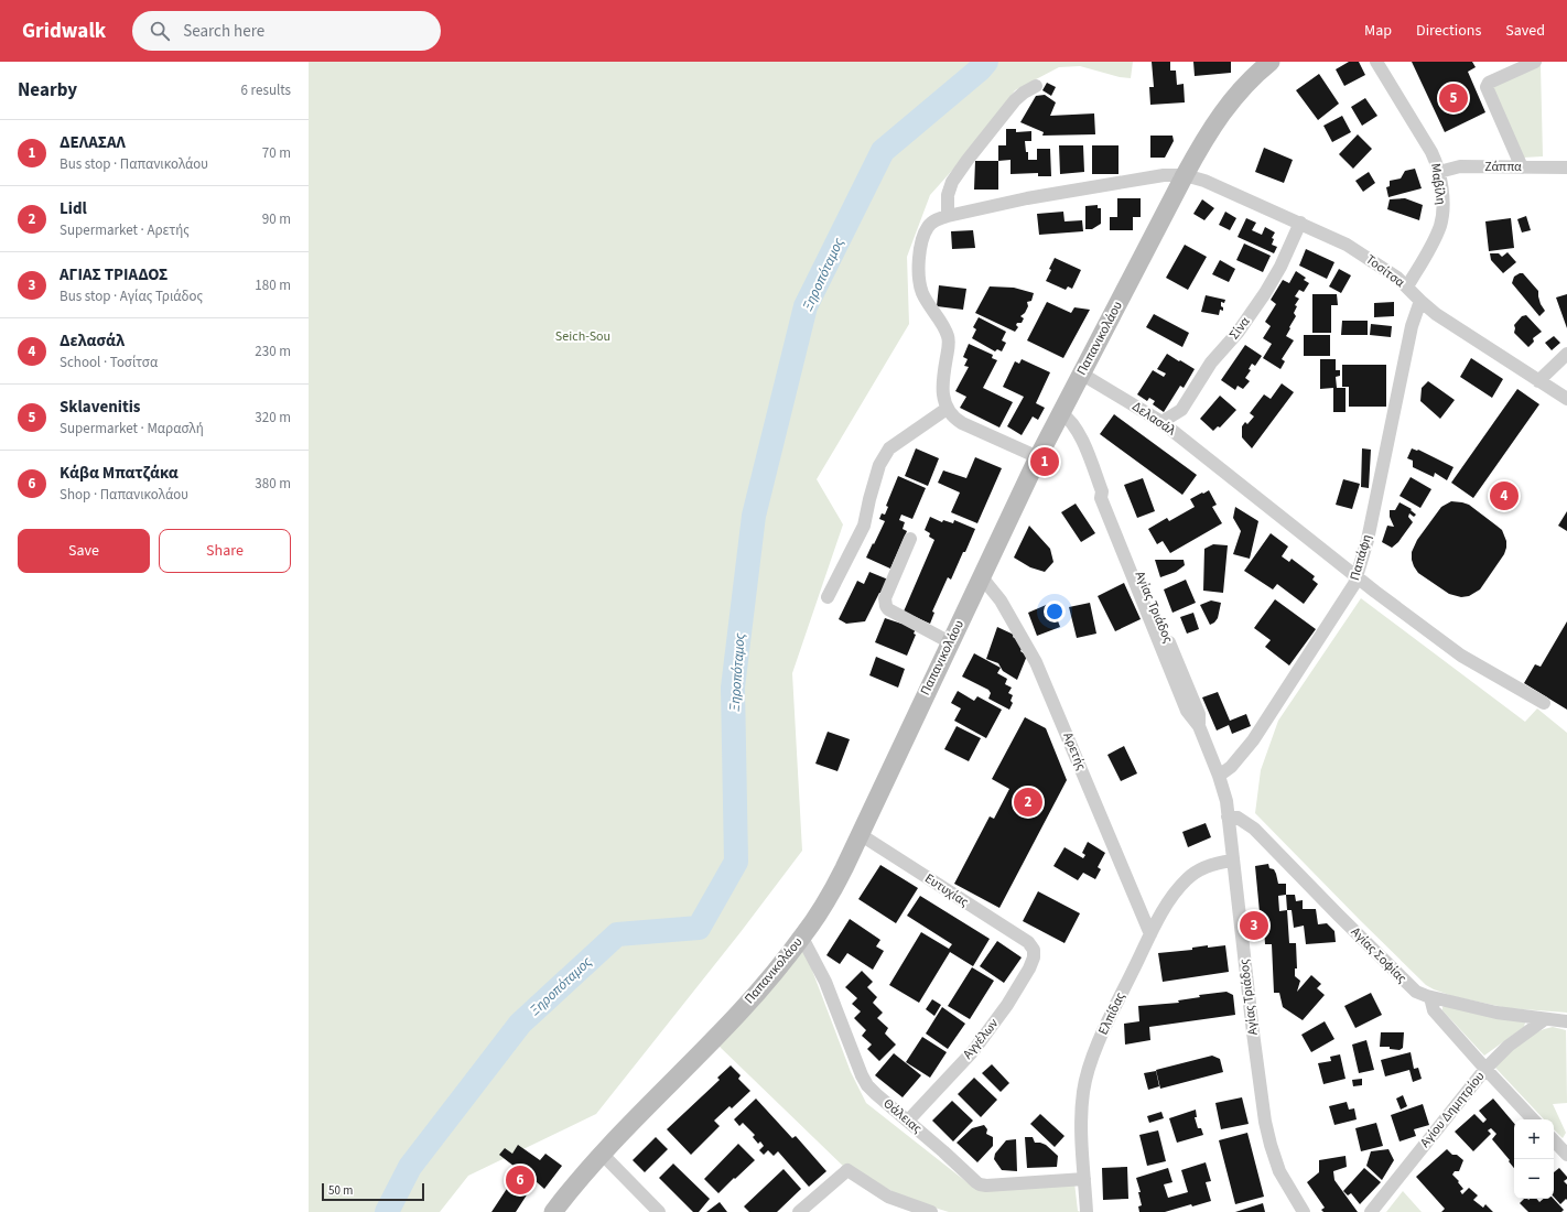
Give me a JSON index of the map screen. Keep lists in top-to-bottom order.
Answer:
{
  "streets": {
    "main road": ["Παπανικολάου"],
    "street": [
      "Ζάππα",
      "Μαβίλη",
      "Τοσίτσα",
      "Σίνα",
      "Δελασάλ",
      "Παπάφη",
      "Αγίας Τριάδος",
      "Αρετής",
      "Ευτυχίας",
      "Αγίας Σοφίας",
      "Ελπίδας",
      "Αγγέλων",
      "Αγίου Δημητρίου",
      "Θάλειας"
    ]
  },
  "crossings": [
    ["Ζάππα", "Μαβίλη"],
    ["Μαβίλη", "Τοσίτσα"],
    ["Τοσίτσα", "Σίνα"],
    ["Τοσίτσα", "Παπανικολάου"],
    ["Τοσίτσα", "Παπάφη"],
    ["Σίνα", "Δελασάλ"],
    ["Παπανικολάου", "Δελασάλ"],
    ["Παπανικολάου", "Αγίας Τριάδος"],
    ["Παπανικολάου", "Αρετής"],
    ["Παπανικολάου", "Ευτυχίας"],
    ["Παπανικολάου", "Θάλειας"],
    ["Δελασάλ", "Παπάφη"],
    ["Παπάφη", "Αγίας Τριάδος"],
    ["Αγίας Τριάδος", "Αγίας Σοφίας"],
    ["Αγίας Τριάδος", "Ελπίδας"],
    ["Αρετής", "Ελπίδας"],
    ["Ευτυχίας", "Αγγέλων"],
    ["Αγίας Σοφίας", "Αγίου Δημητρίου"],
    ["Ελπίδας", "Θάλειας"],
    ["Αγγέλων", "Θάλειας"]
  ],
  "water": ["Ξηροπόταμος"],
  "parks": ["Seich-Sou"],
  "scale_bar": "50 m",
  "page": {
    "header": "Gridwalk",
    "search": "Search here",
    "nav": ["Map", "Directions", "Saved"],
    "heading": ["Nearby", "6 results"],
    "pins": [
      "5",
      "1",
      "4",
      "2",
      "3",
      "6"
    ],
    "list": [
      {
        "mark": "1",
        "name": "ΔΕΛΑΣΑΛ",
        "note": "Bus stop · Παπανικολάου",
        "value": "70 m"
      },
      {
        "mark": "2",
        "name": "Lidl",
        "note": "Supermarket · Αρετής",
        "value": "90 m"
      },
      {
        "mark": "3",
        "name": "ΑΓΙΑΣ ΤΡΙΑΔΟΣ",
        "note": "Bus stop · Αγίας Τριάδος",
        "value": "180 m"
      },
      {
        "mark": "4",
        "name": "Δελασάλ",
        "note": "School · Τοσίτσα",
        "value": "230 m"
      },
      {
        "mark": "5",
        "name": "Sklavenitis",
        "note": "Supermarket · Μαρασλή",
        "value": "320 m"
      },
      {
        "mark": "6",
        "name": "Κάβα Μπατζάκα",
        "note": "Shop · Παπανικολάου",
        "value": "380 m"
      }
    ],
    "buttons": ["Save", "Share"],
    "map_buttons": ["+", "−"],
    "scale": "50 m"
  }
}
